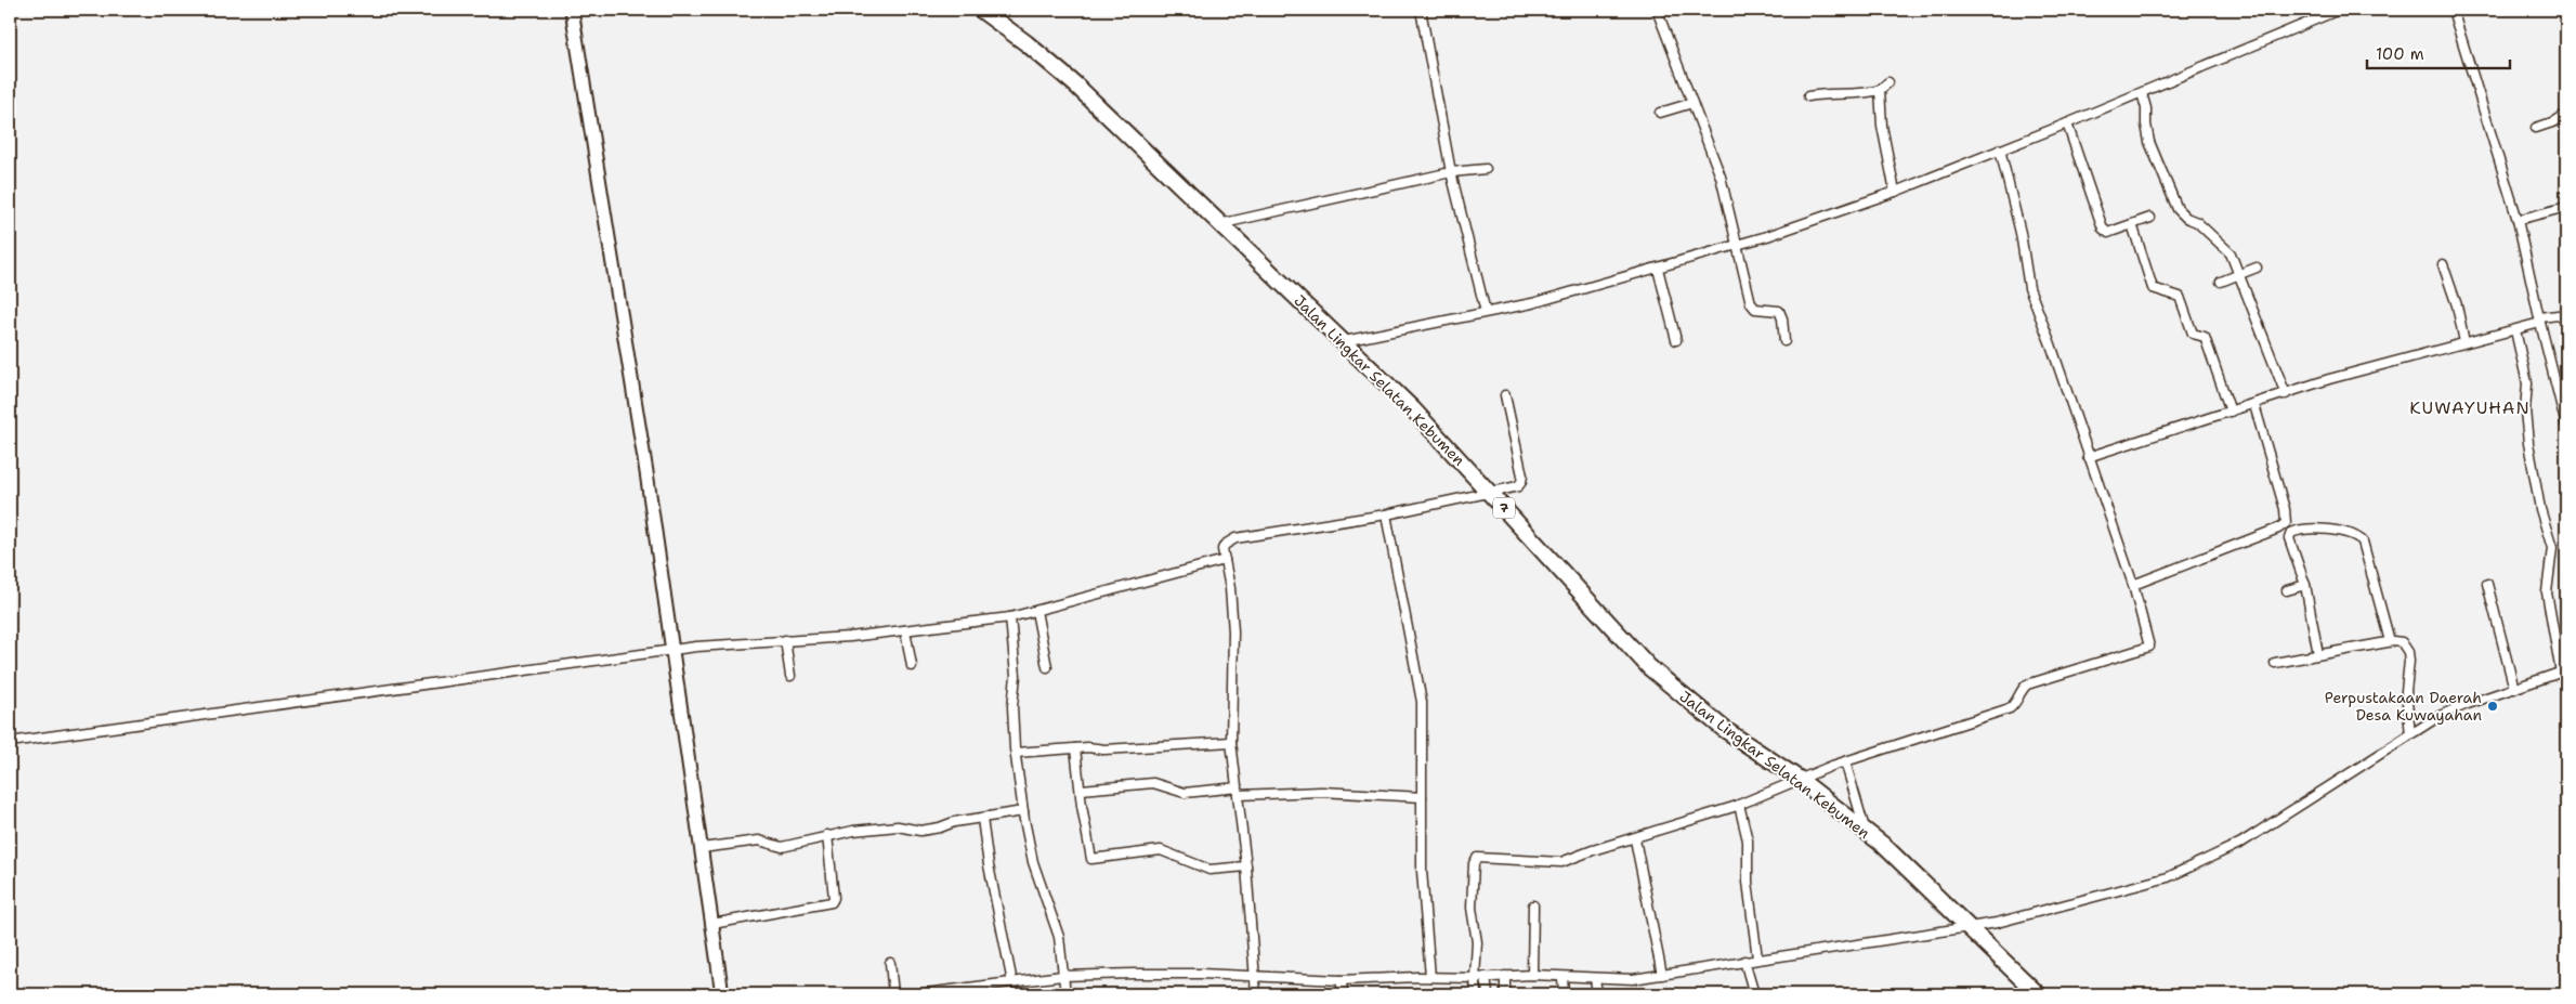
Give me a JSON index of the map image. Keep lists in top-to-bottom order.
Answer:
{
  "streets": {
    "highway": ["Jalan Lingkar Selatan Kebumen", "7"]
  },
  "districts": ["KUWAYUHAN"],
  "places": ["Perpustakaan Daerah Desa Kuwayahan"],
  "scale_bar": "100 m"
}
